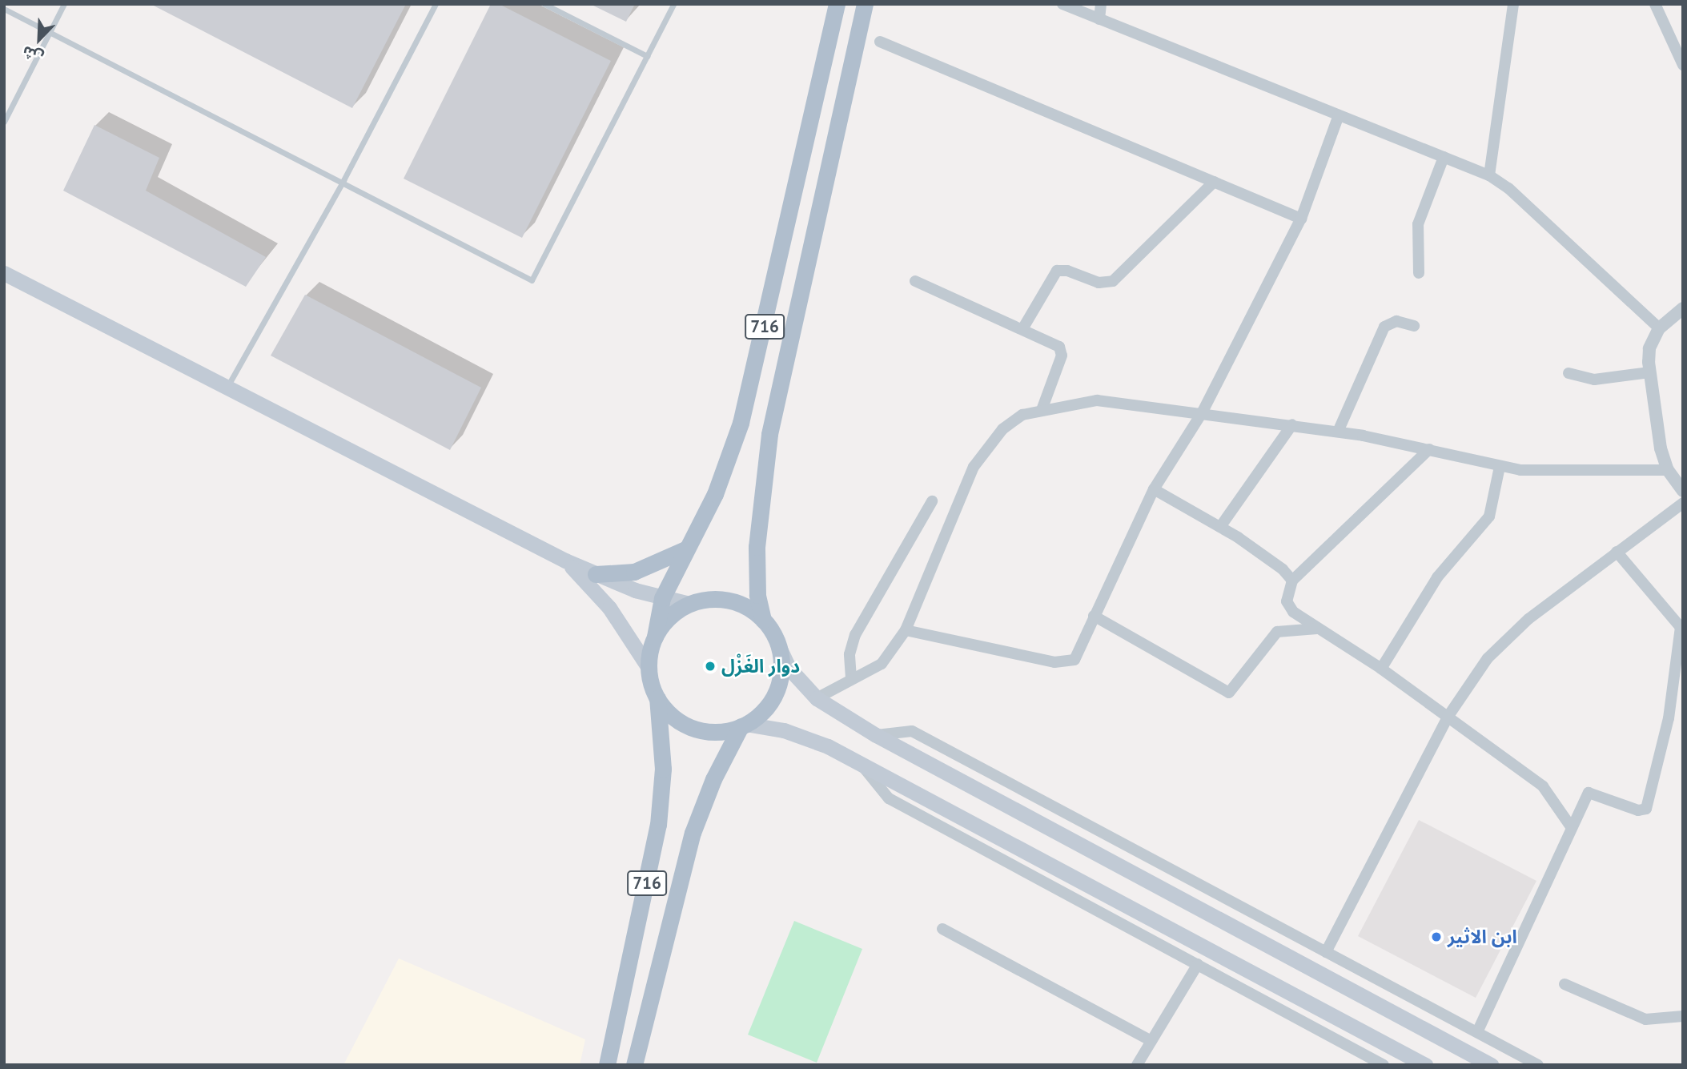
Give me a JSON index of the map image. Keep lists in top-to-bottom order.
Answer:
{
  "streets": {
    "main road": ["716"]
  },
  "places": ["دوار الغَزْل", "ابن الاثير"],
  "north": "bottom left"
}
